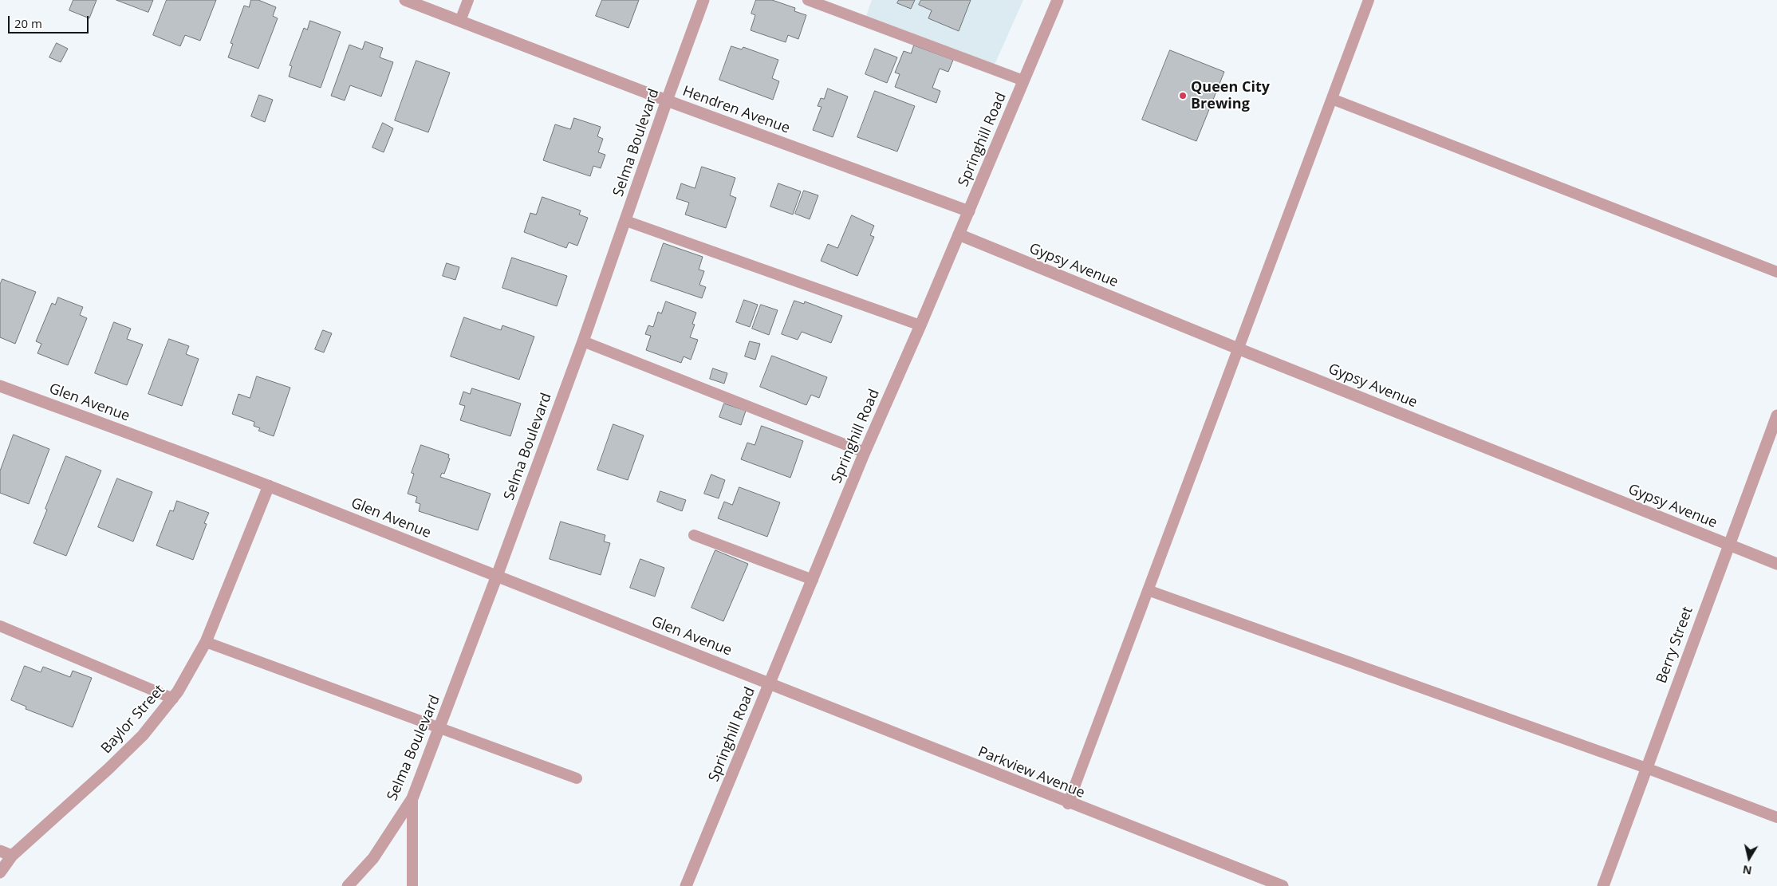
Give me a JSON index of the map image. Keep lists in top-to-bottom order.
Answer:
{
  "streets": {
    "street": [
      "Hendren Avenue",
      "Springhill Road",
      "Selma Boulevard",
      "Gypsy Avenue",
      "Glen Avenue",
      "Berry Street",
      "Baylor Street",
      "Parkview Avenue"
    ]
  },
  "crossings": [
    ["Hendren Avenue", "Springhill Road"],
    ["Hendren Avenue", "Selma Boulevard"],
    ["Springhill Road", "Gypsy Avenue"],
    ["Springhill Road", "Glen Avenue"],
    ["Springhill Road", "Parkview Avenue"],
    ["Selma Boulevard", "Glen Avenue"],
    ["Gypsy Avenue", "Berry Street"],
    ["Glen Avenue", "Baylor Street"],
    ["Glen Avenue", "Parkview Avenue"]
  ],
  "places": ["Queen City Brewing"],
  "scale_bar": "20 m",
  "north": "bottom"
}
